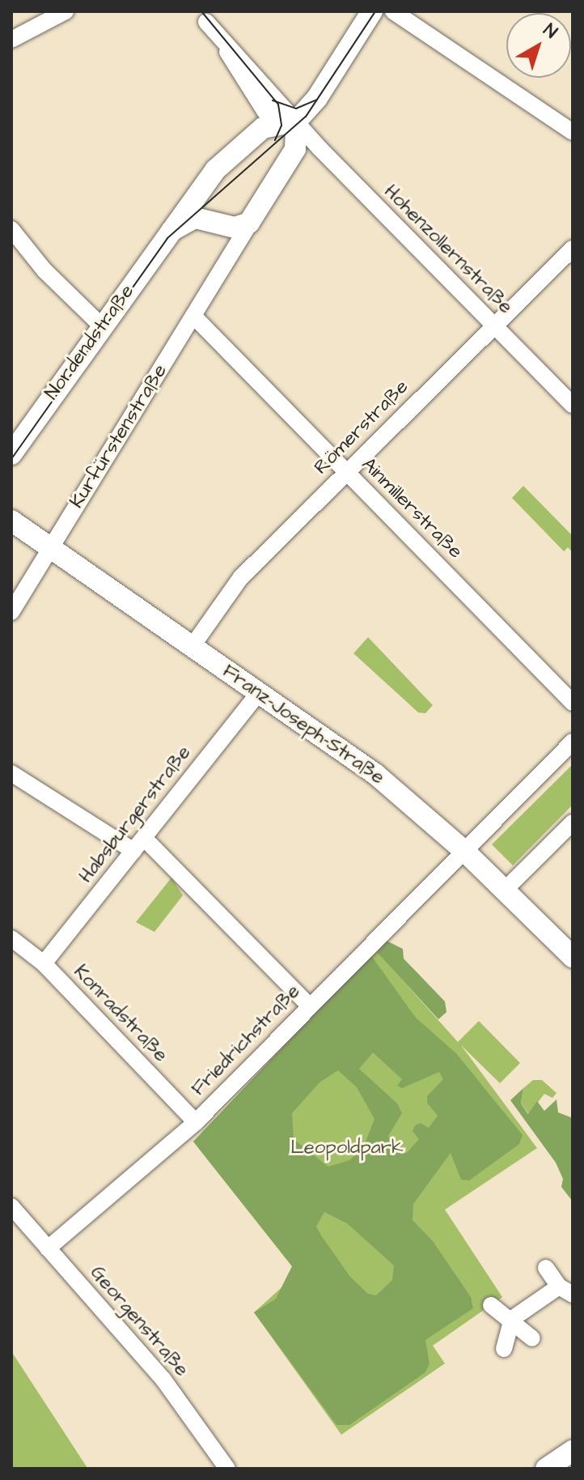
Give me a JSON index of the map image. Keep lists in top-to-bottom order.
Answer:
{
  "streets": {
    "main road": ["Nordendstraße", "Franz-Joseph-Straße"],
    "street": [
      "Hohenzollernstraße",
      "Römerstraße",
      "Kurfürstenstraße",
      "Ainmillerstraße",
      "Habsburgerstraße",
      "Konradstraße",
      "Friedrichstraße",
      "Georgenstraße"
    ]
  },
  "crossings": [
    ["Hohenzollernstraße", "Nordendstraße"],
    ["Hohenzollernstraße", "Römerstraße"],
    ["Römerstraße", "Ainmillerstraße"],
    ["Römerstraße", "Franz-Joseph-Straße"],
    ["Kurfürstenstraße", "Ainmillerstraße"],
    ["Kurfürstenstraße", "Franz-Joseph-Straße"],
    ["Franz-Joseph-Straße", "Habsburgerstraße"],
    ["Franz-Joseph-Straße", "Friedrichstraße"],
    ["Habsburgerstraße", "Konradstraße"],
    ["Konradstraße", "Friedrichstraße"],
    ["Friedrichstraße", "Georgenstraße"]
  ],
  "parks": ["Leopoldpark"],
  "north": "top right"
}
